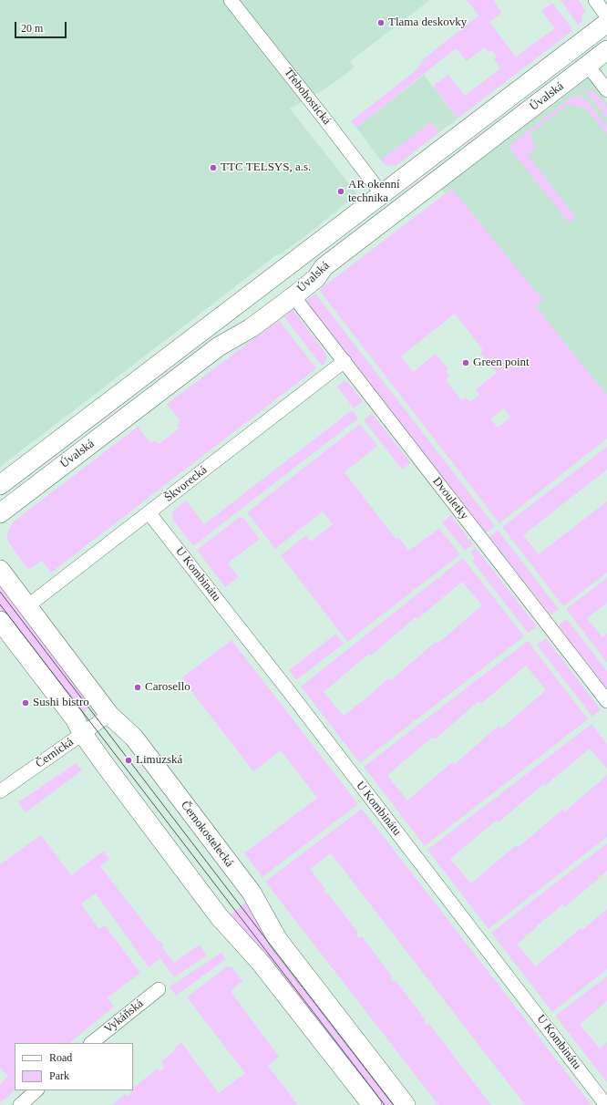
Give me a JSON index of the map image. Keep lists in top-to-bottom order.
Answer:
{
  "streets": {
    "main road": ["Úvalská", "Černokostelecká"],
    "street": [
      "Třebohostická",
      "Škvorecká",
      "Dvouletky",
      "U Kombinátu",
      "Černická",
      "Vykáňská"
    ]
  },
  "crossings": [
    ["Třebohostická", "Úvalská"],
    ["Úvalská", "Dvouletky"],
    ["Škvorecká", "Dvouletky"],
    ["Škvorecká", "U Kombinátu"],
    ["Škvorecká", "Černokostelecká"],
    ["Černická", "Černokostelecká"]
  ],
  "places": [
    "Tlama deskovky",
    "TTC TELSYS, a.s.",
    "AR okenní technika",
    "Green point",
    "Carosello",
    "Sushi bistro",
    "Limuzská"
  ],
  "legend": ["Road", "Park"],
  "scale_bar": "20 m"
}
